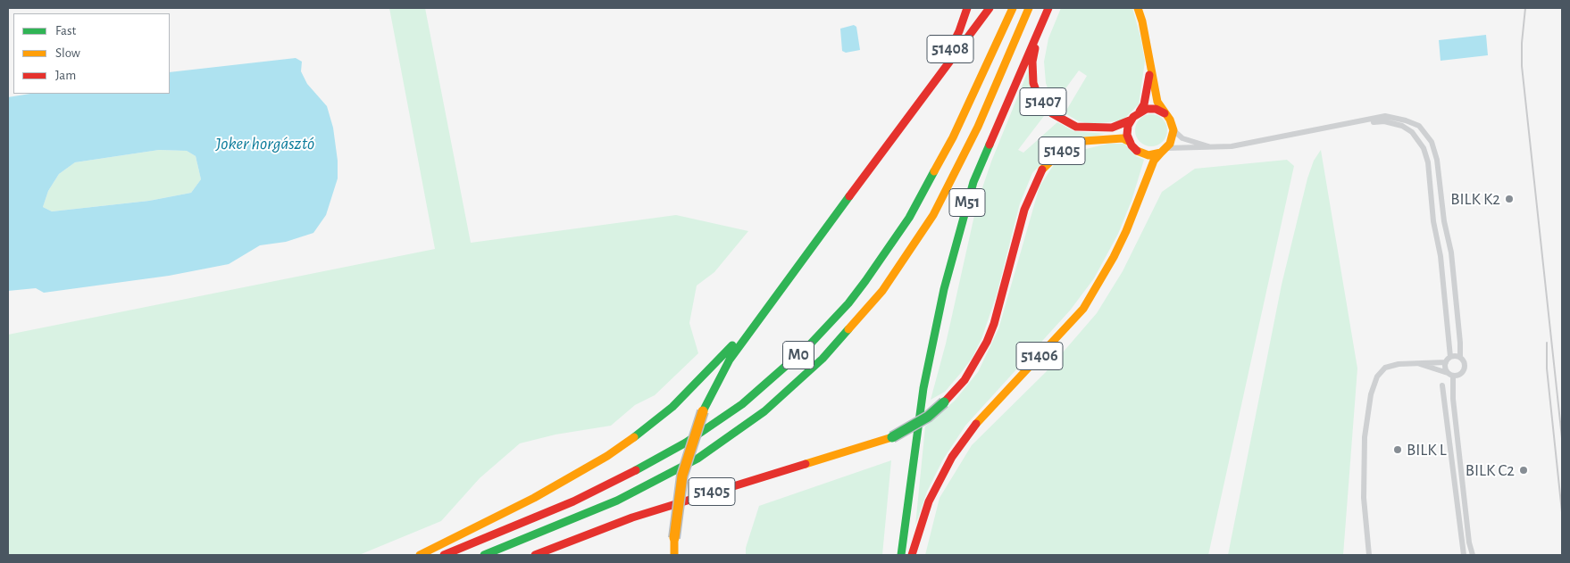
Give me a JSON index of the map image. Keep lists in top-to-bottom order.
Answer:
{
  "streets": {
    "main road": [
      "51408",
      "51407",
      "51405",
      "M51",
      "M0",
      "51406"
    ]
  },
  "crossings": [
    ["51407", "51405"],
    ["51407", "M51"],
    ["51407", "51406"],
    ["51405", "51406"]
  ],
  "water": ["Joker horgásztó"],
  "places": ["BILK K2", "BILK L", "BILK C2"],
  "legend": ["Fast", "Slow", "Jam"]
}
